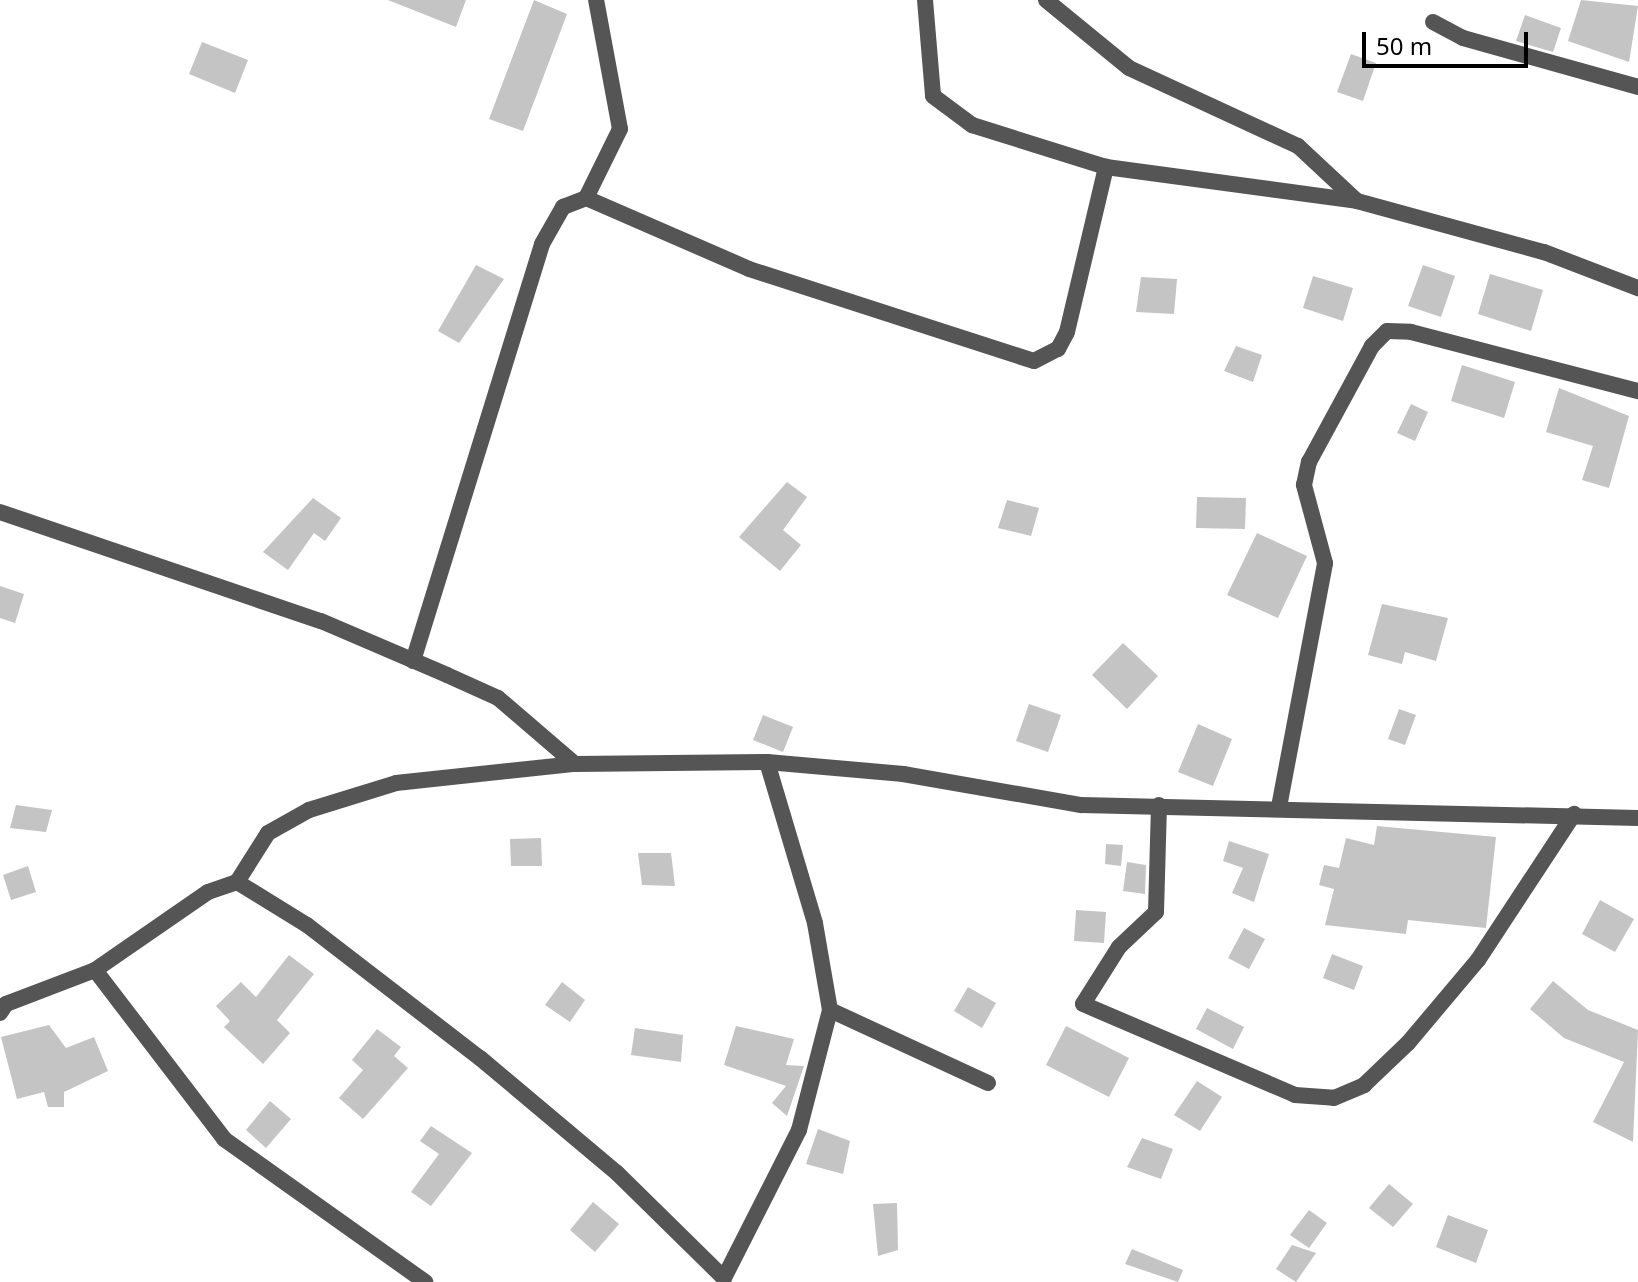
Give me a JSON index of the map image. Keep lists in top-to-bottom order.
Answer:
{
  "scale_bar": "50 m"
}
